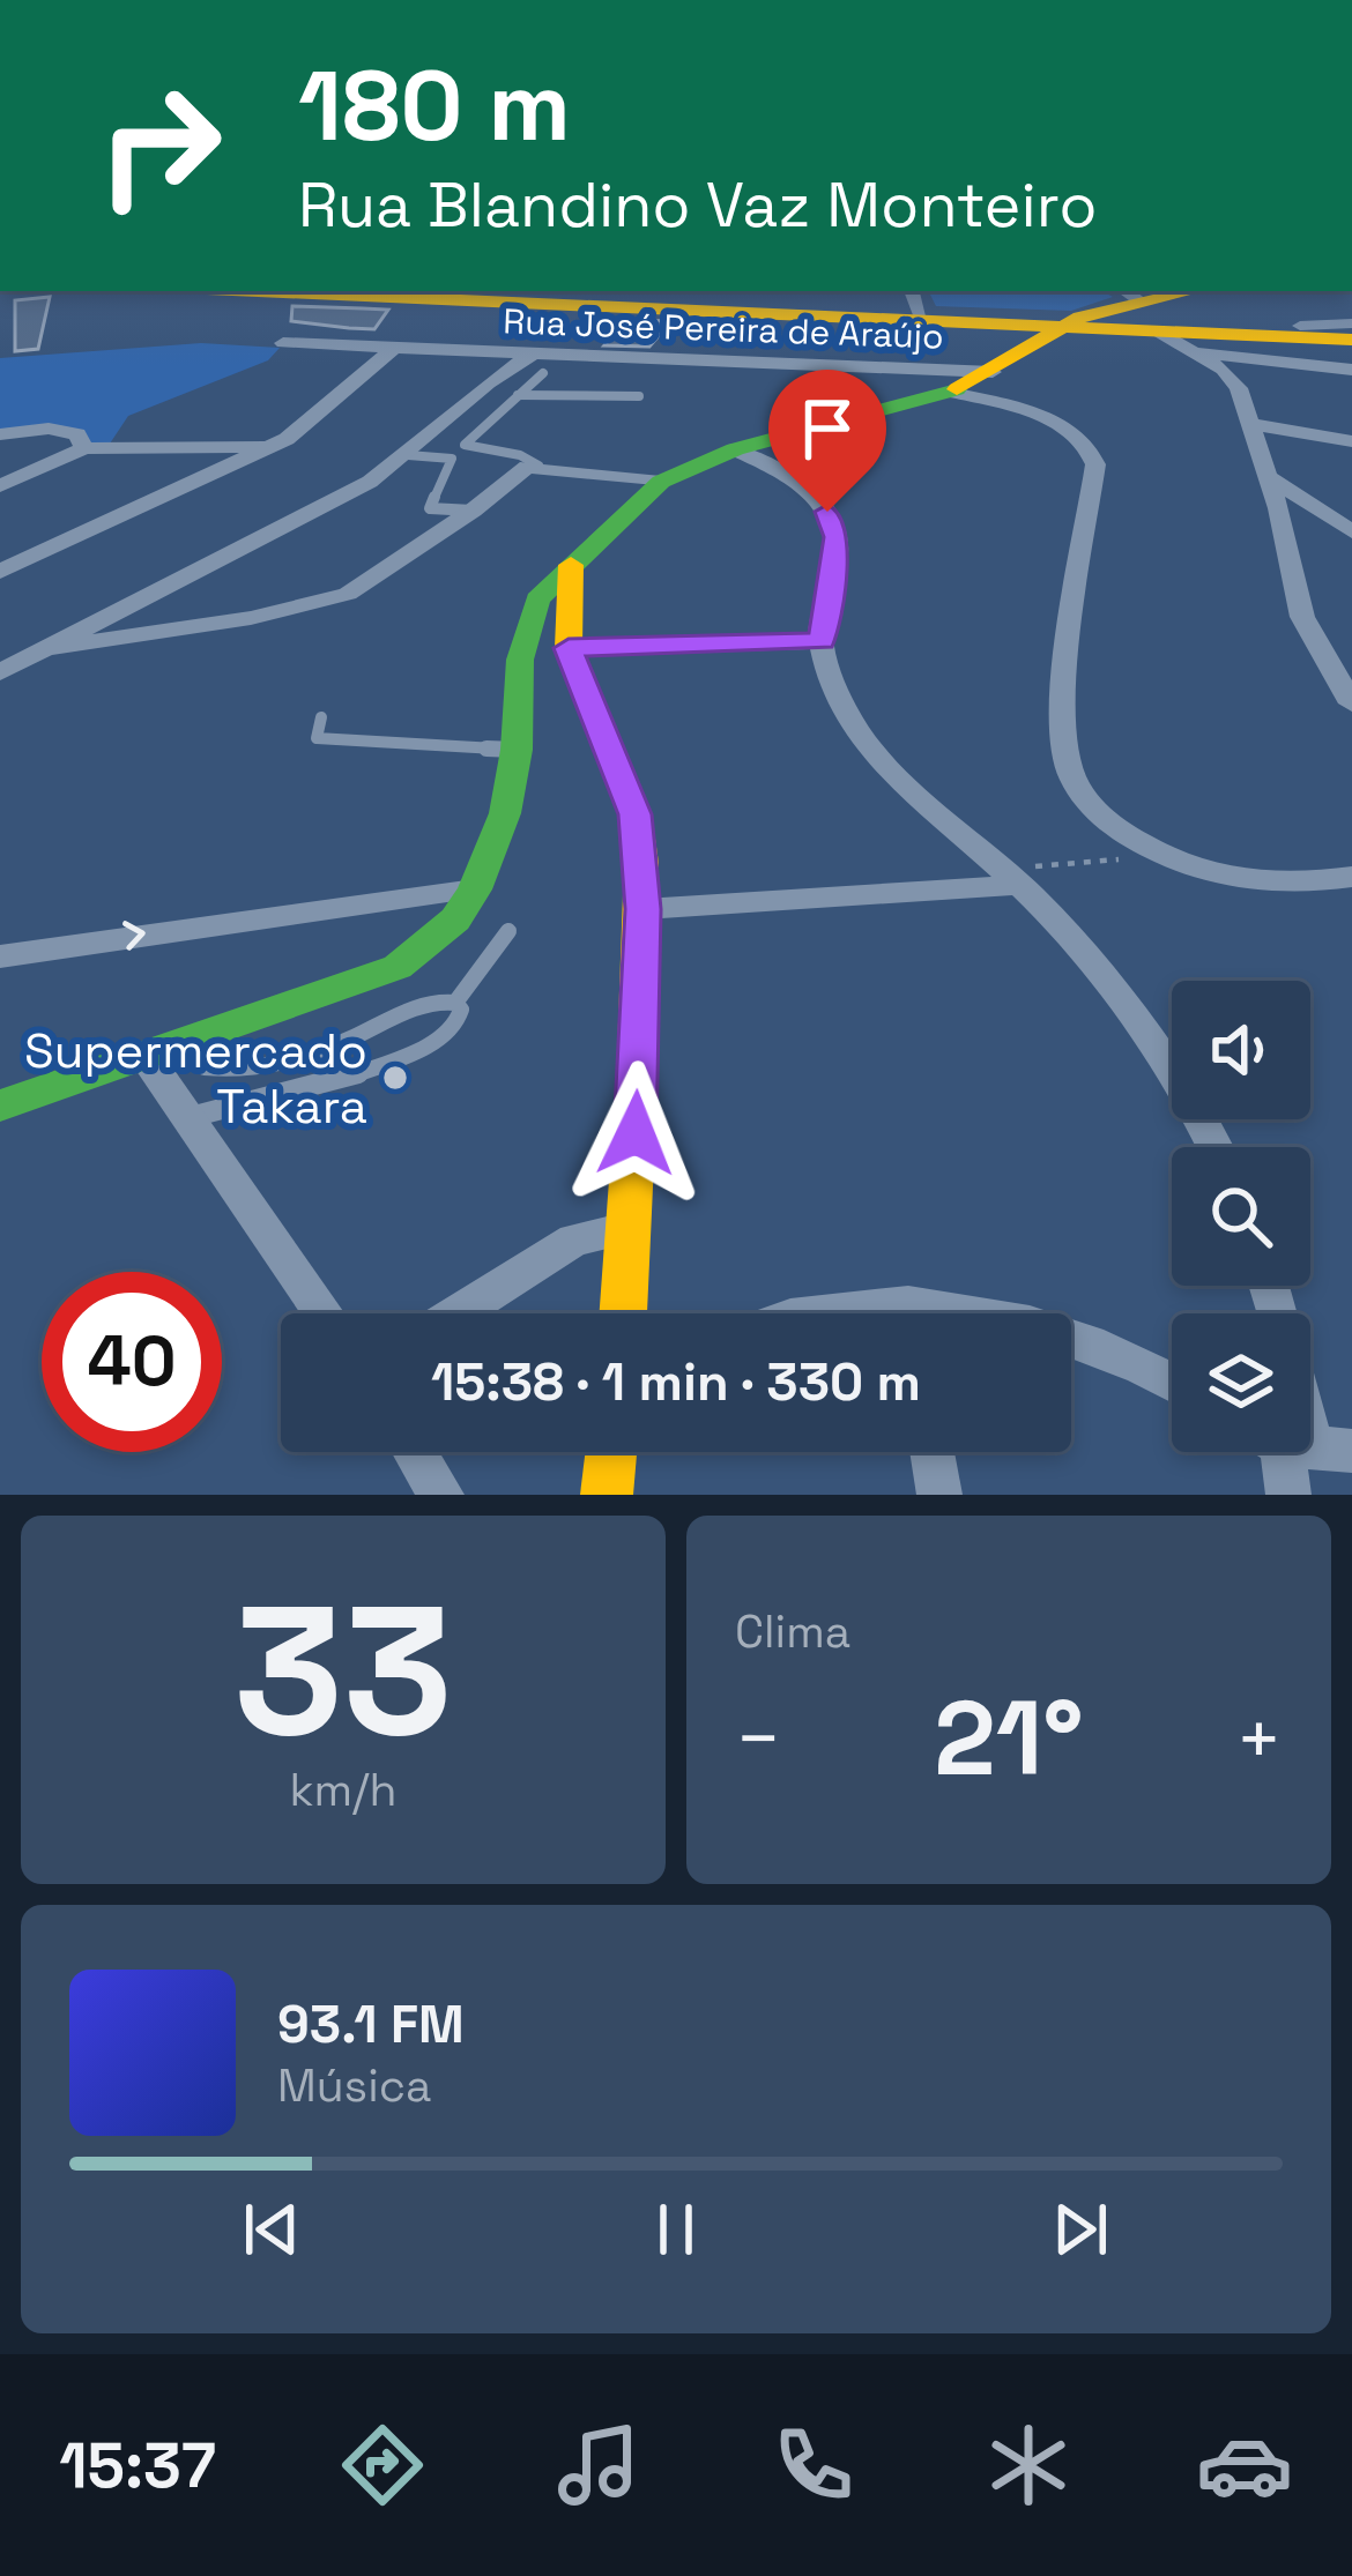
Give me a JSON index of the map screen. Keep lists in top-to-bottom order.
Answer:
{
  "streets": {
    "street": ["Rua José Pereira de Araújo"]
  },
  "places": ["Supermercado Takara"],
  "page": {
    "turn": ["180 m", "Rua Blandino Vaz Monteiro"],
    "limit": "40",
    "trip": "15:38 · 1 min · 330 m",
    "tile": [
      ["33", "km/h"],
      "Clima"
    ],
    "heat": ["−", "21°", "+"],
    "song": ["93.1 FM", "Música"],
    "tabs": "15:37"
  }
}
